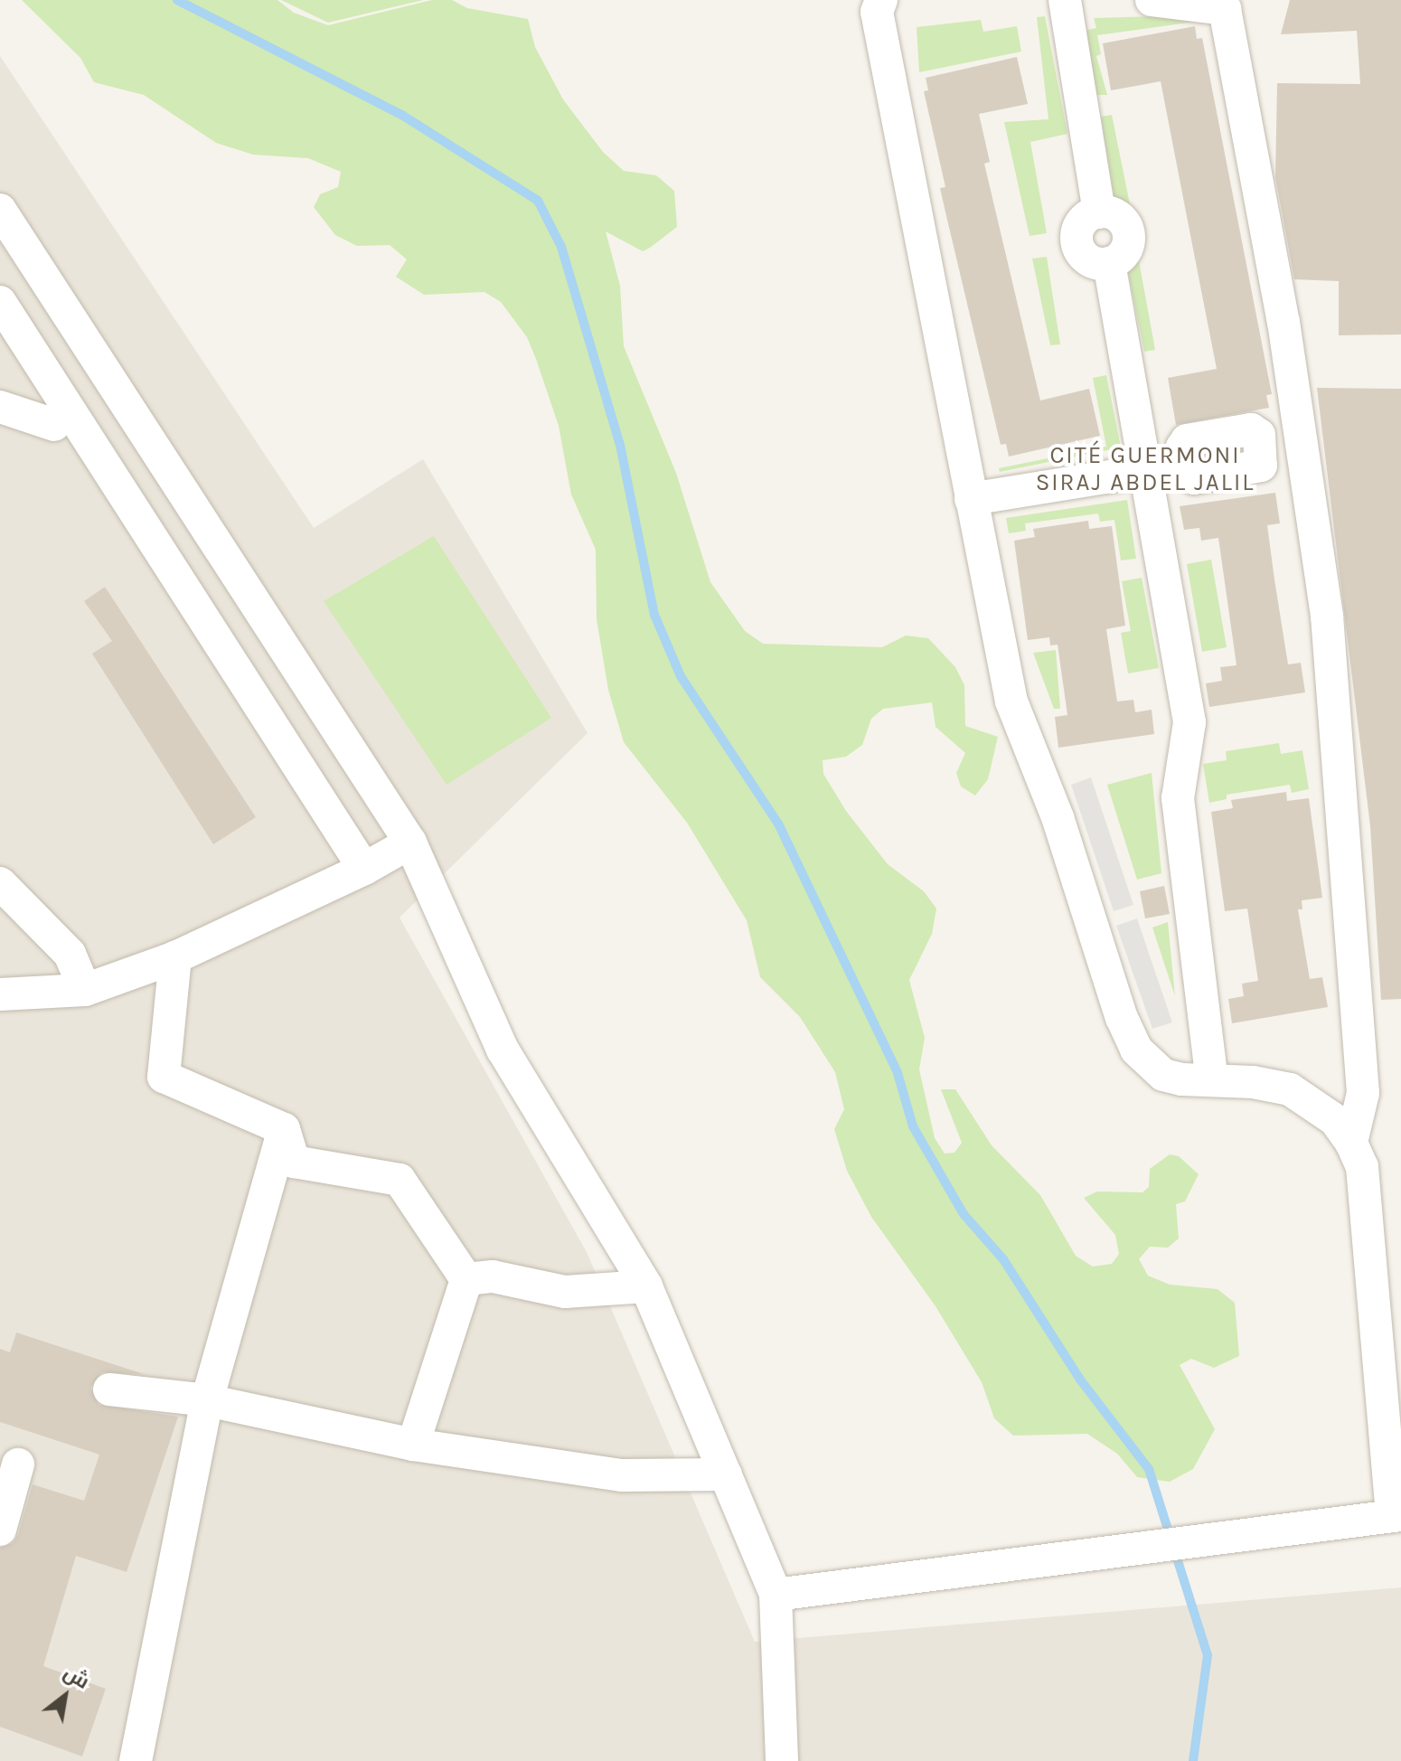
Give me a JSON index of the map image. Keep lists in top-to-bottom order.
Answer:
{
  "districts": ["CITÉ GUERMONI SIRAJ ABDEL JALIL"],
  "north": "top right"
}
